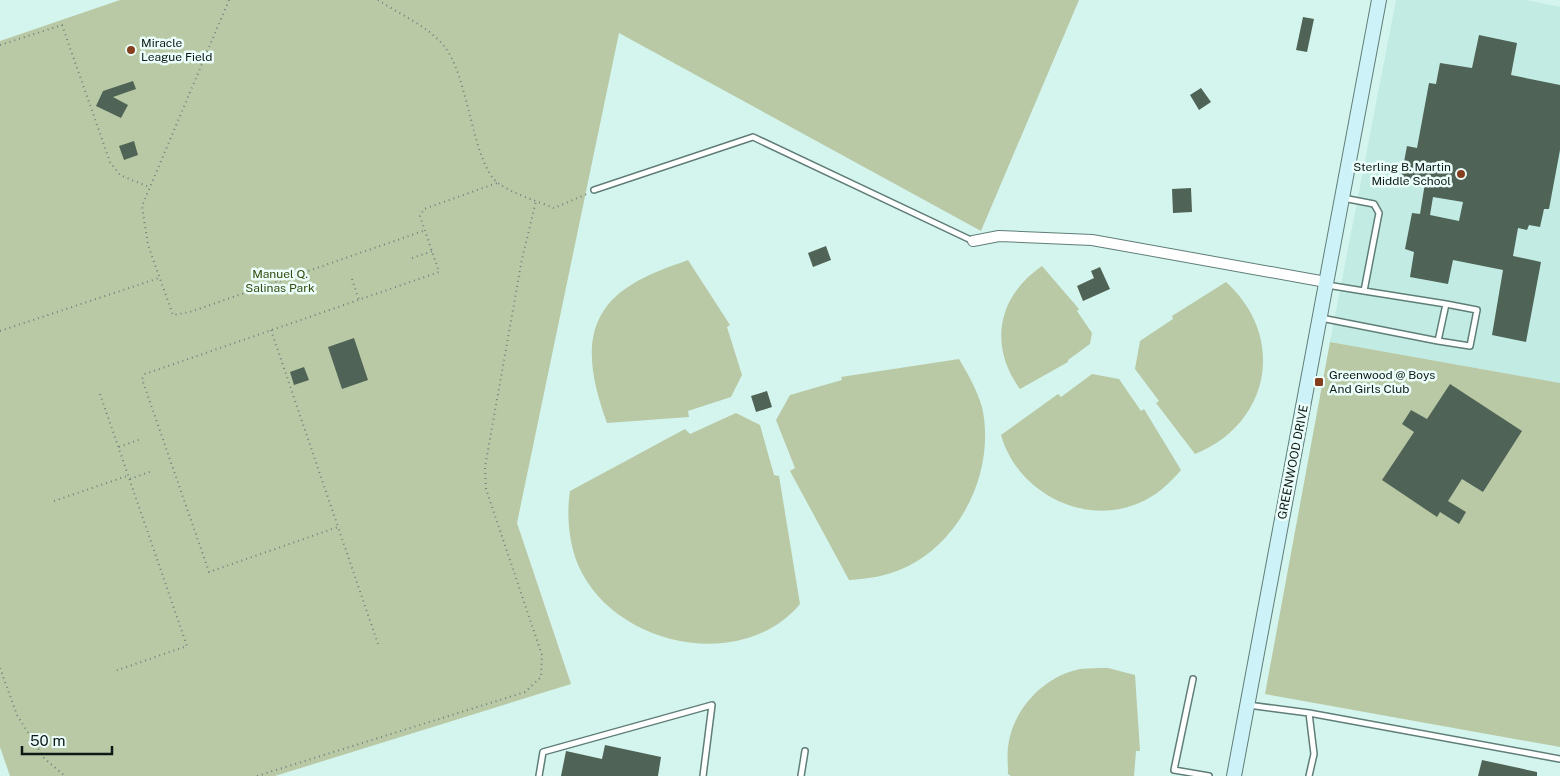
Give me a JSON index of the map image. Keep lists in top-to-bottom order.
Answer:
{
  "streets": {
    "main road": ["GREENWOOD DRIVE"]
  },
  "parks": ["Manuel Q. Salinas Park"],
  "places": {
    "other": ["Miracle League Field", "Sterling B. Martin Middle School"],
    "transit": ["Greenwood @ Boys And Girls Club"]
  },
  "scale_bar": "50 m"
}
